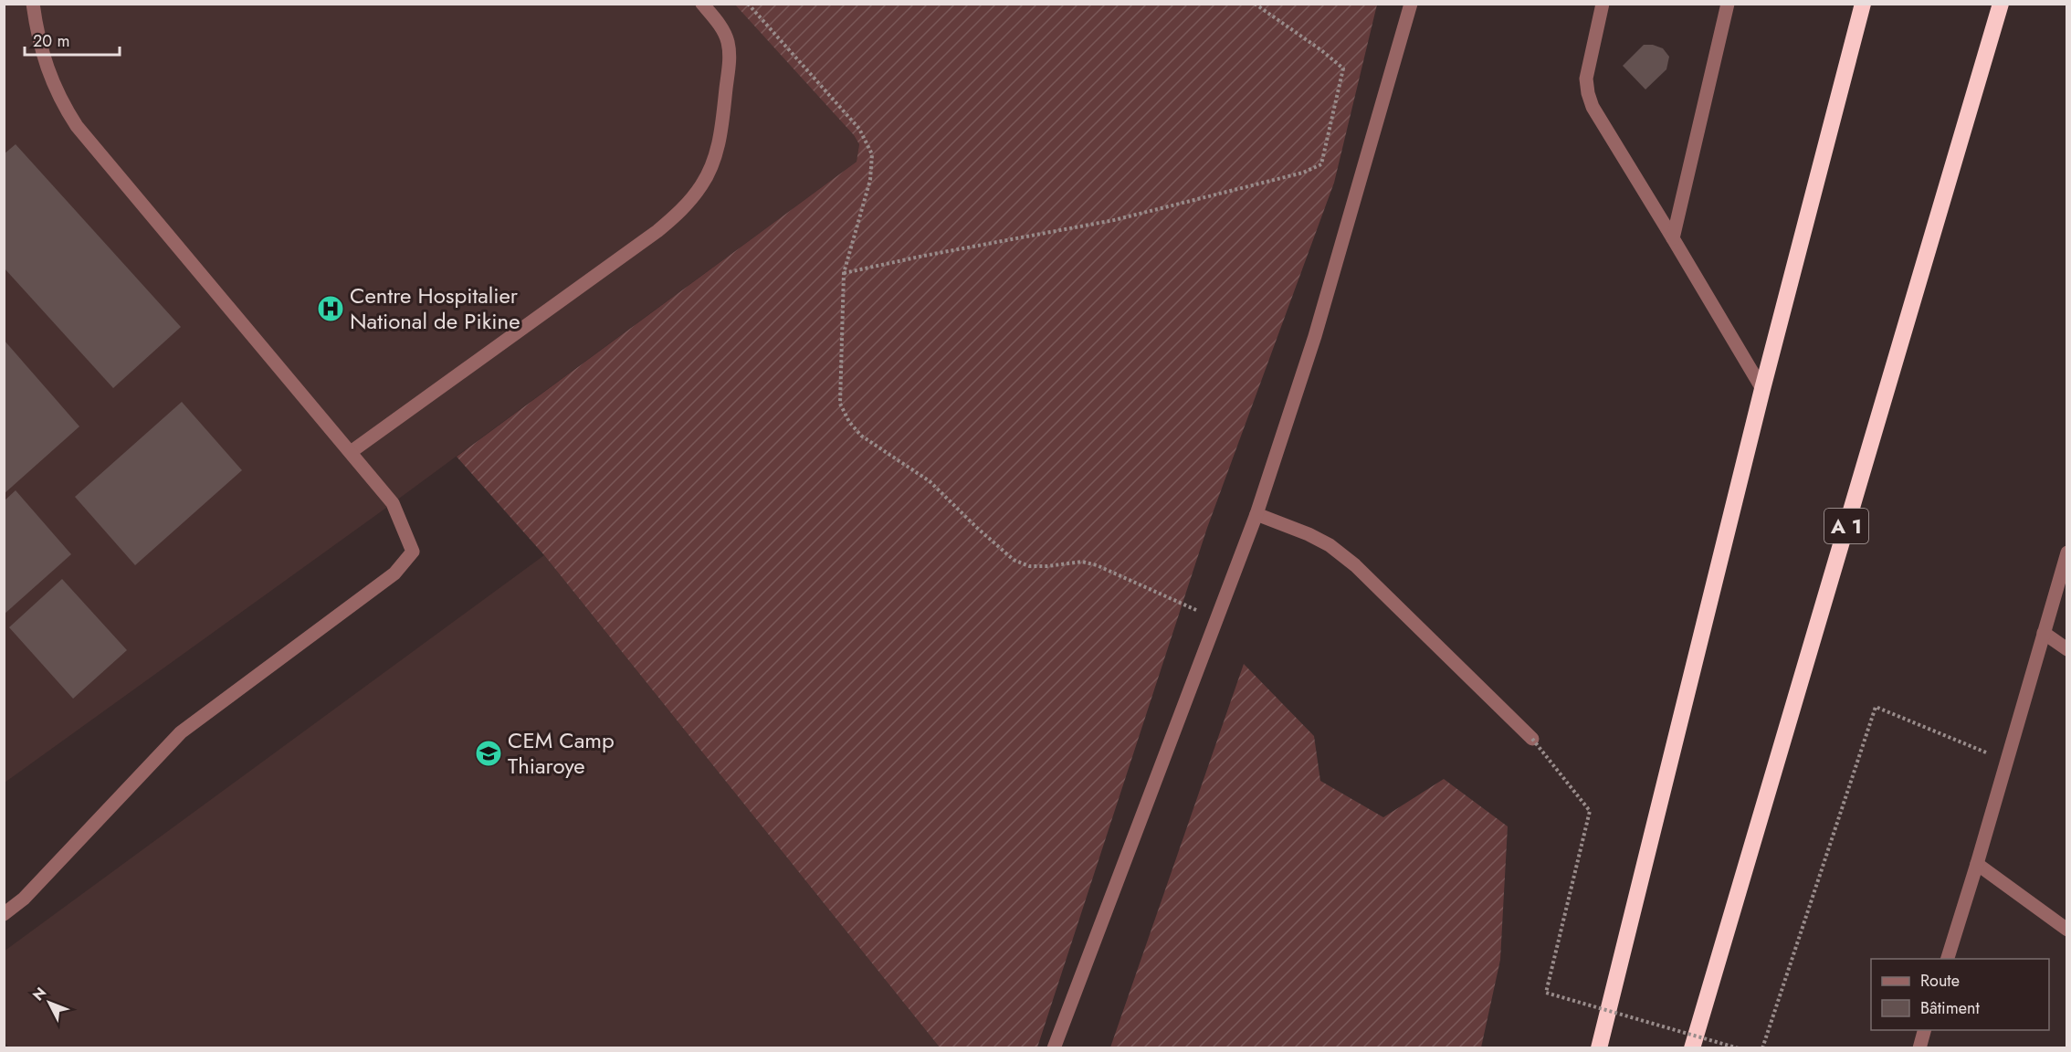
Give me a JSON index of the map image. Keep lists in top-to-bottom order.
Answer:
{
  "streets": {
    "highway": ["A 1"]
  },
  "places": {
    "hospital": ["Centre Hospitalier National de Pikine"],
    "school or university": ["CEM Camp Thiaroye"]
  },
  "legend": ["Route", "Bâtiment"],
  "scale_bar": "20 m",
  "north": "top left"
}
